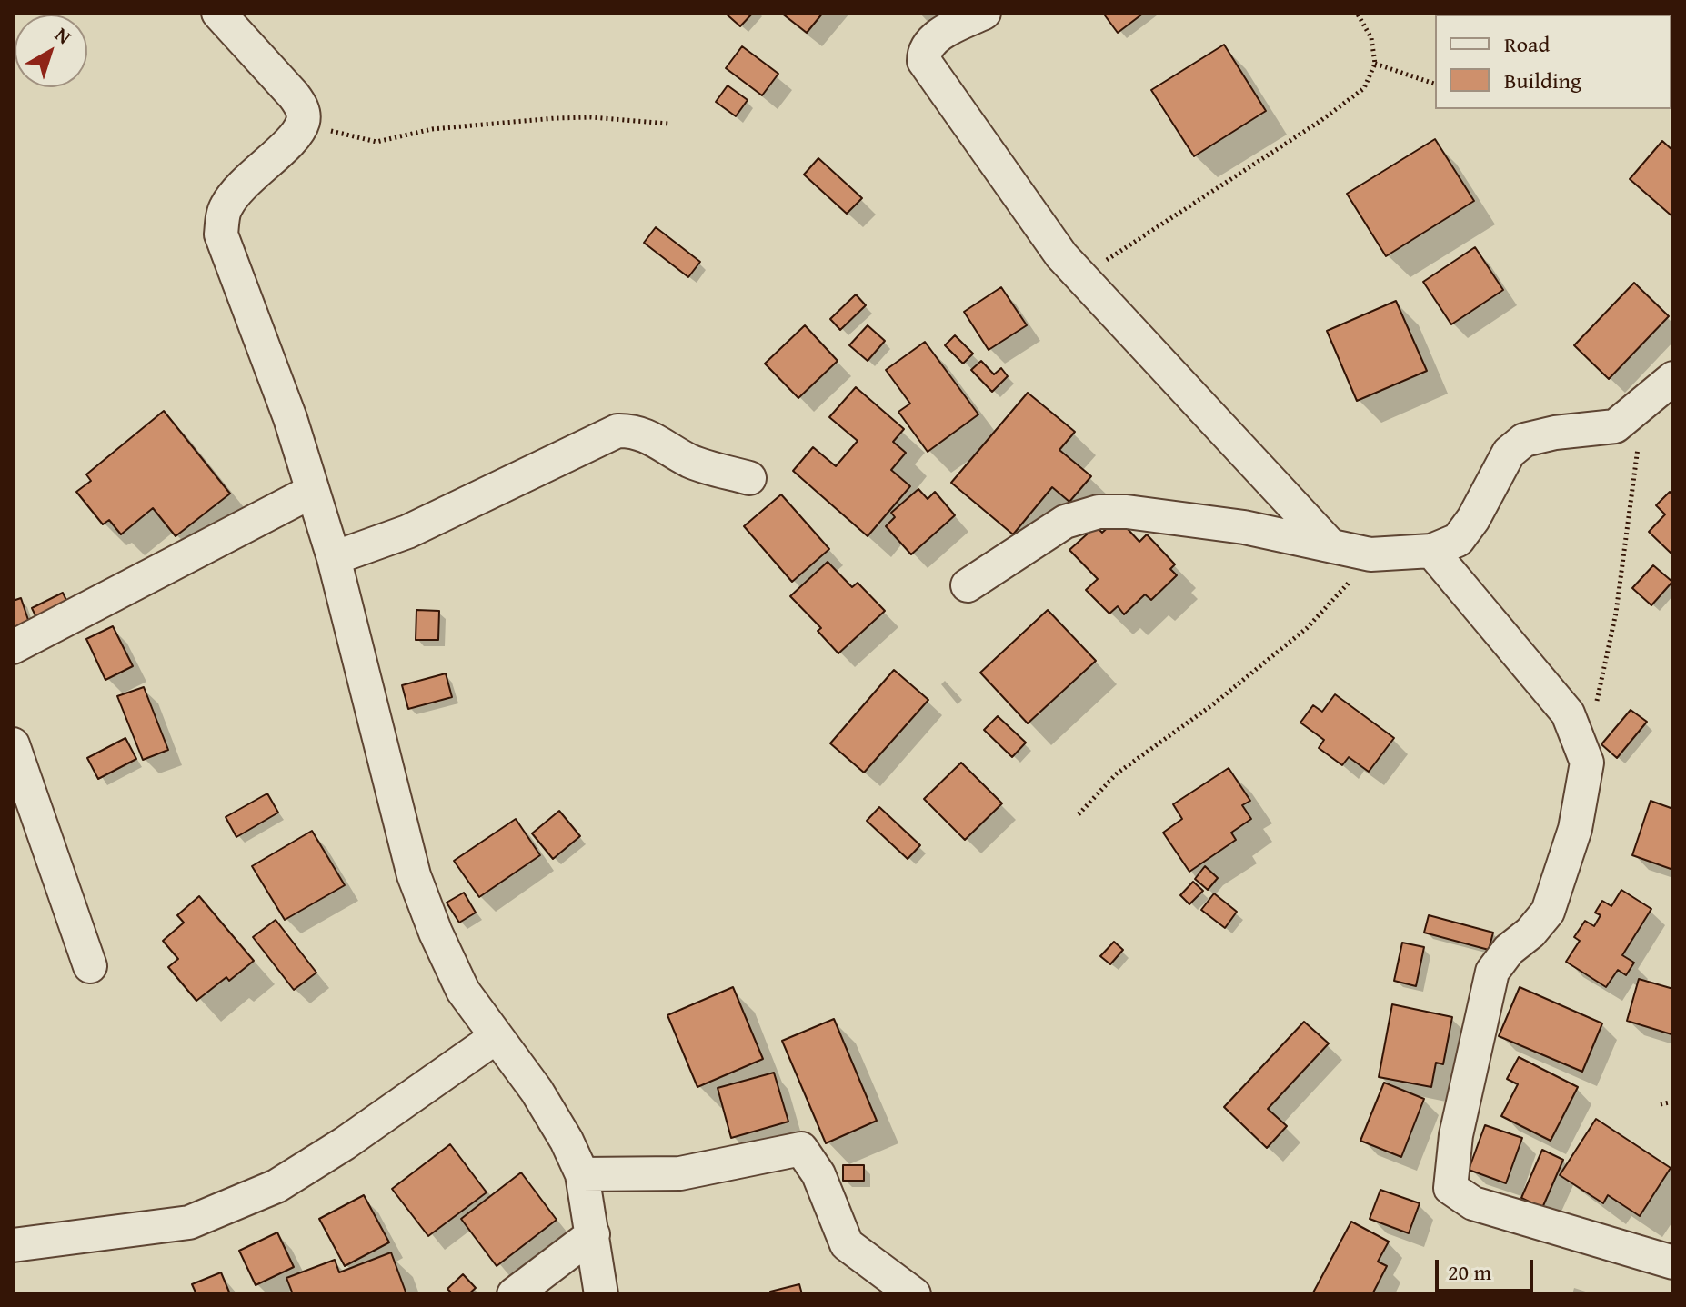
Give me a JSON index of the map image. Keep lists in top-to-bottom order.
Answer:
{
  "legend": ["Road", "Building"],
  "scale_bar": "20 m",
  "north": "top right"
}
